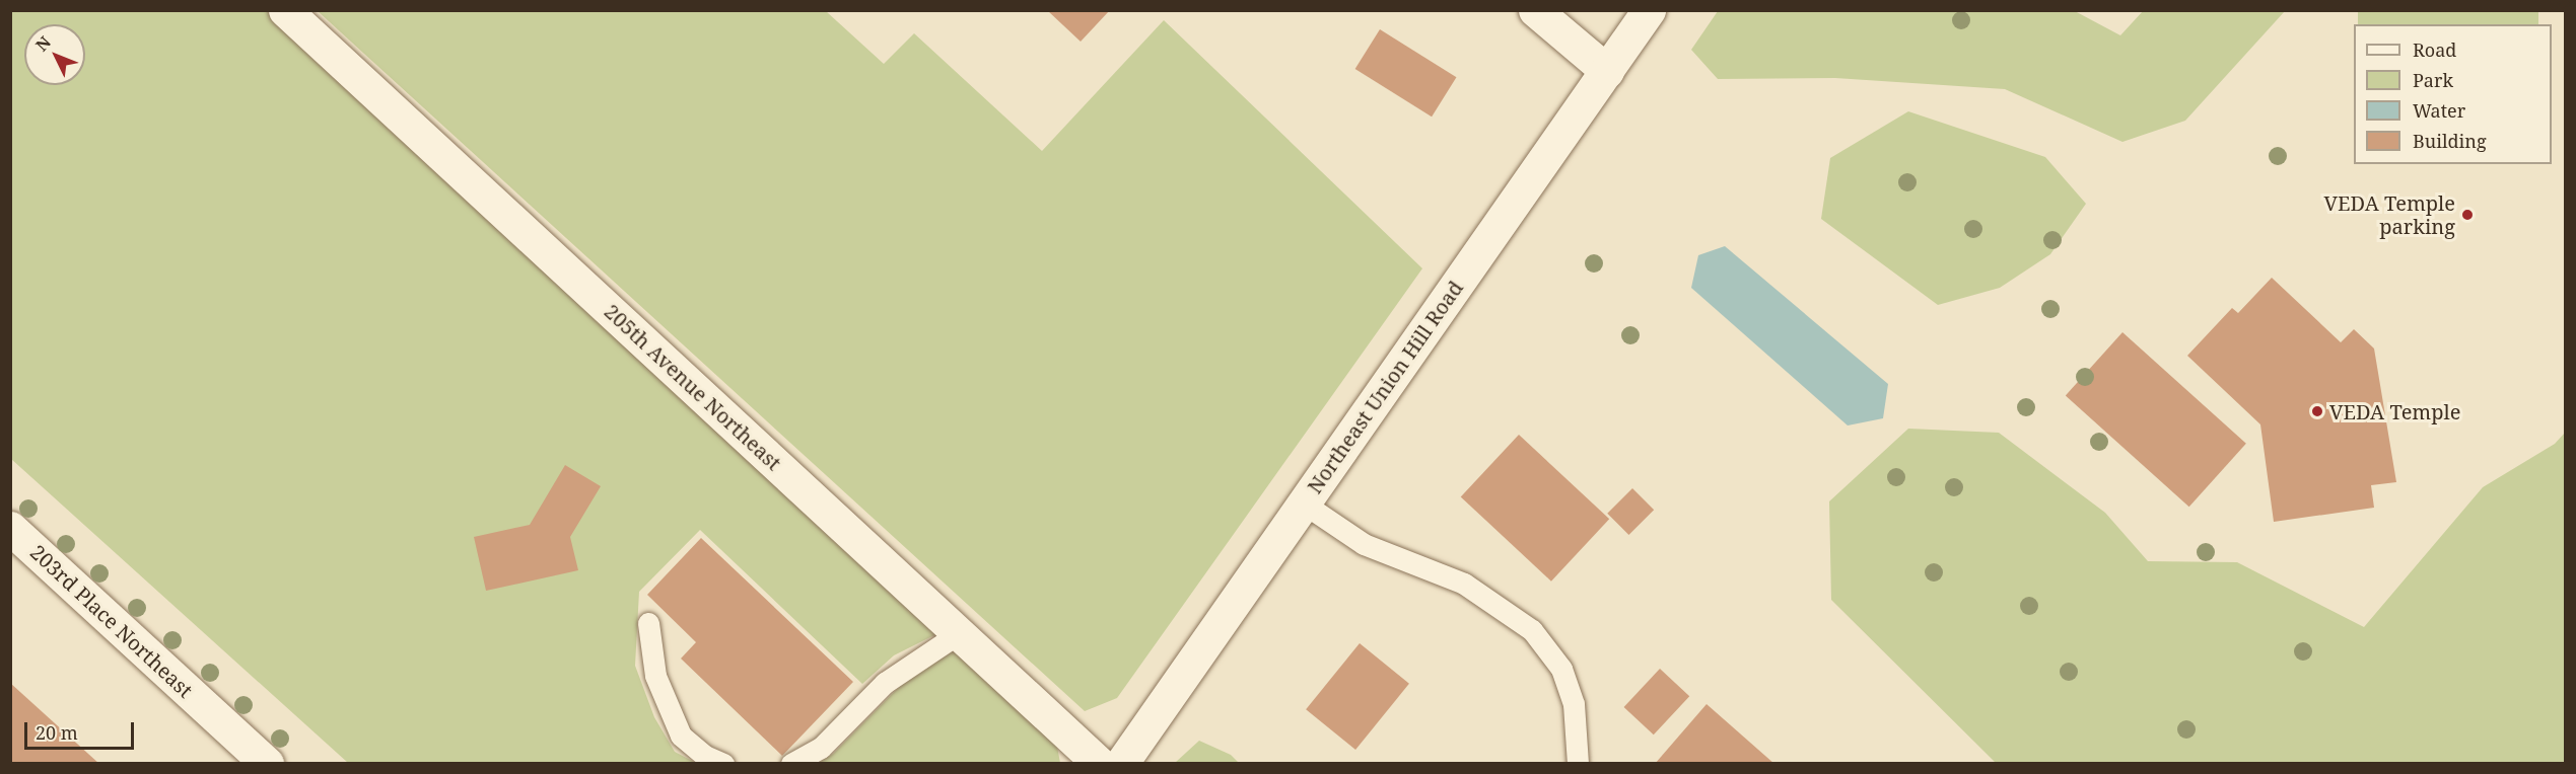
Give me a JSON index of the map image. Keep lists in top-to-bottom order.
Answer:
{
  "streets": {
    "street": ["205th Avenue Northeast", "Northeast Union Hill Road", "203rd Place Northeast"]
  },
  "places": ["VEDA Temple parking", "VEDA Temple"],
  "legend": [
    "Road",
    "Park",
    "Water",
    "Building"
  ],
  "scale_bar": "20 m",
  "north": "top left"
}
